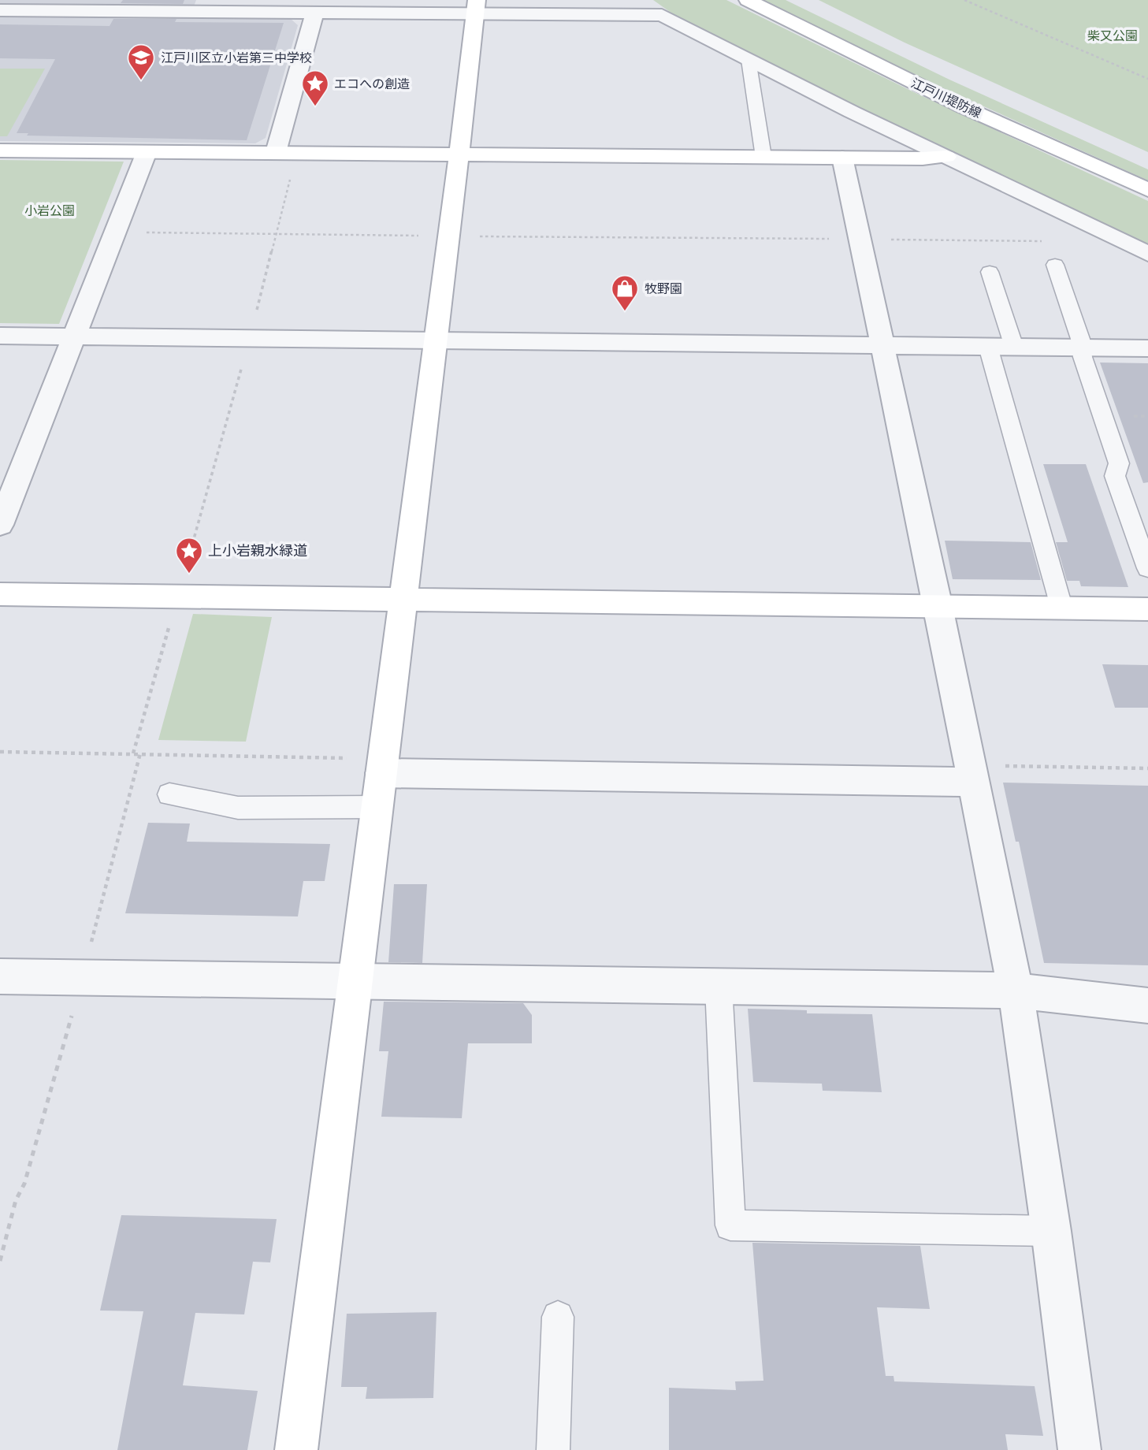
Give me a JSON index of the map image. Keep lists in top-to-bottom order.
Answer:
{
  "streets": {
    "street": ["江戸川堤防線"]
  },
  "parks": ["柴又公園", "小岩公園"],
  "places": {
    "school or university": ["江戸川区立小岩第三中学校"],
    "place": ["エコへの創造", "上小岩親水緑道"],
    "shop": ["牧野園"]
  }
}
